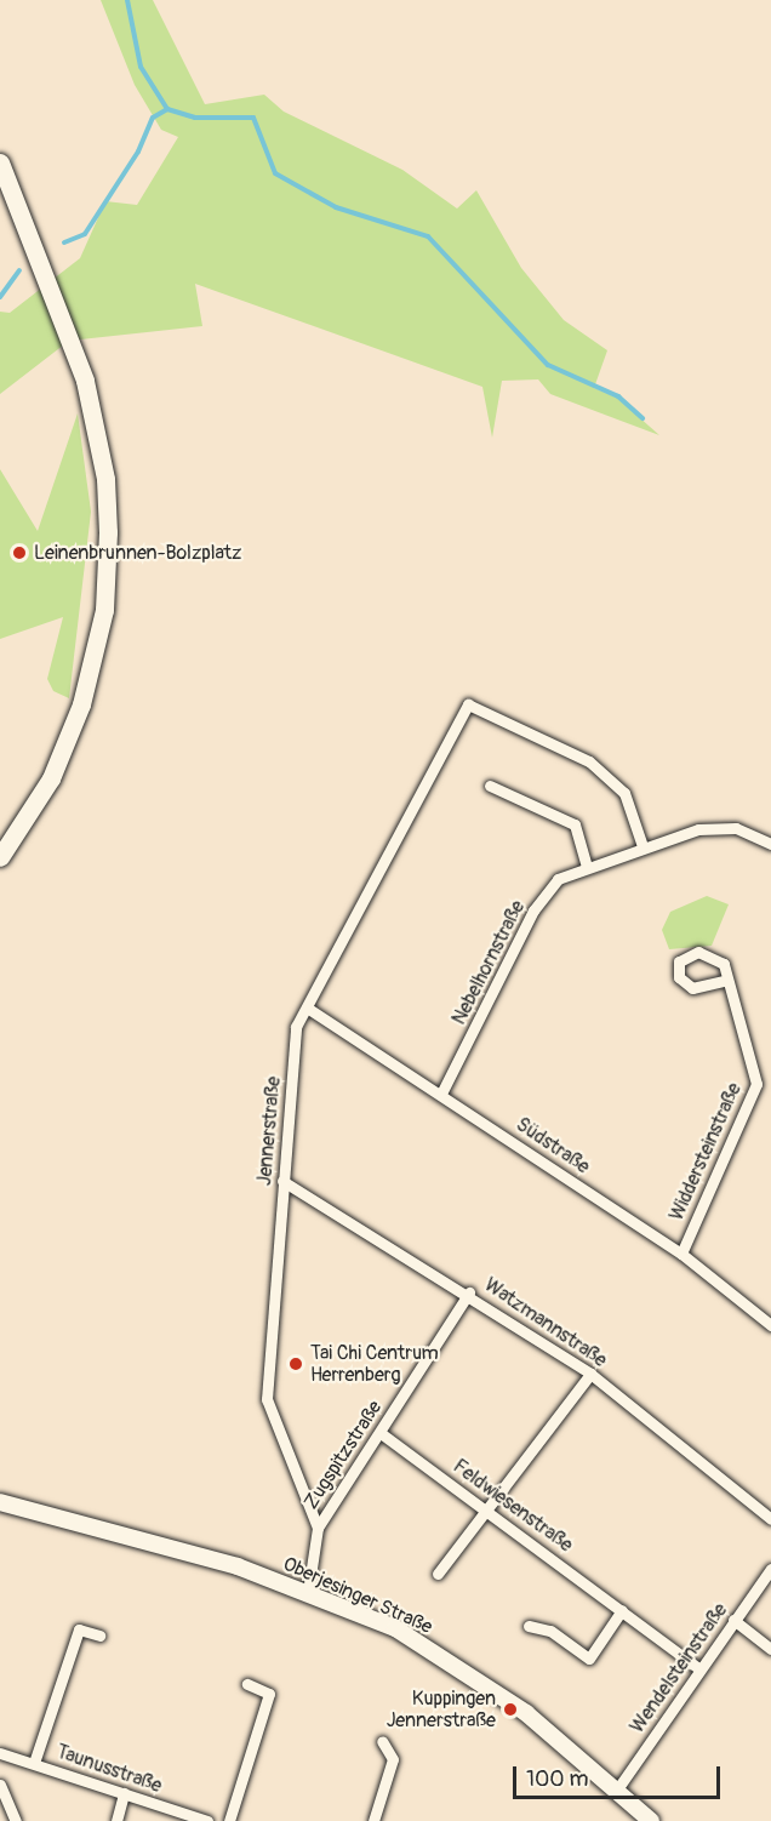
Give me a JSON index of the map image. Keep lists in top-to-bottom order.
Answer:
{
  "streets": {
    "main road": ["Oberjesinger Straße"],
    "street": [
      "Nebelhornstraße",
      "Jennerstraße",
      "Südstraße",
      "Widdersteinstraße",
      "Watzmannstraße",
      "Zugspitzstraße",
      "Feldwiesenstraße",
      "Wendelsteinstraße",
      "Taunusstraße"
    ]
  },
  "crossings": [
    ["Nebelhornstraße", "Jennerstraße"],
    ["Nebelhornstraße", "Südstraße"],
    ["Jennerstraße", "Südstraße"],
    ["Jennerstraße", "Watzmannstraße"],
    ["Jennerstraße", "Zugspitzstraße"],
    ["Südstraße", "Widdersteinstraße"],
    ["Watzmannstraße", "Zugspitzstraße"],
    ["Zugspitzstraße", "Feldwiesenstraße"],
    ["Feldwiesenstraße", "Wendelsteinstraße"],
    ["Oberjesinger Straße", "Wendelsteinstraße"]
  ],
  "places": ["Leinenbrunnen-Bolzplatz", "Tai Chi Centrum Herrenberg", "Kuppingen Jennerstraße"],
  "scale_bar": "100 m"
}
